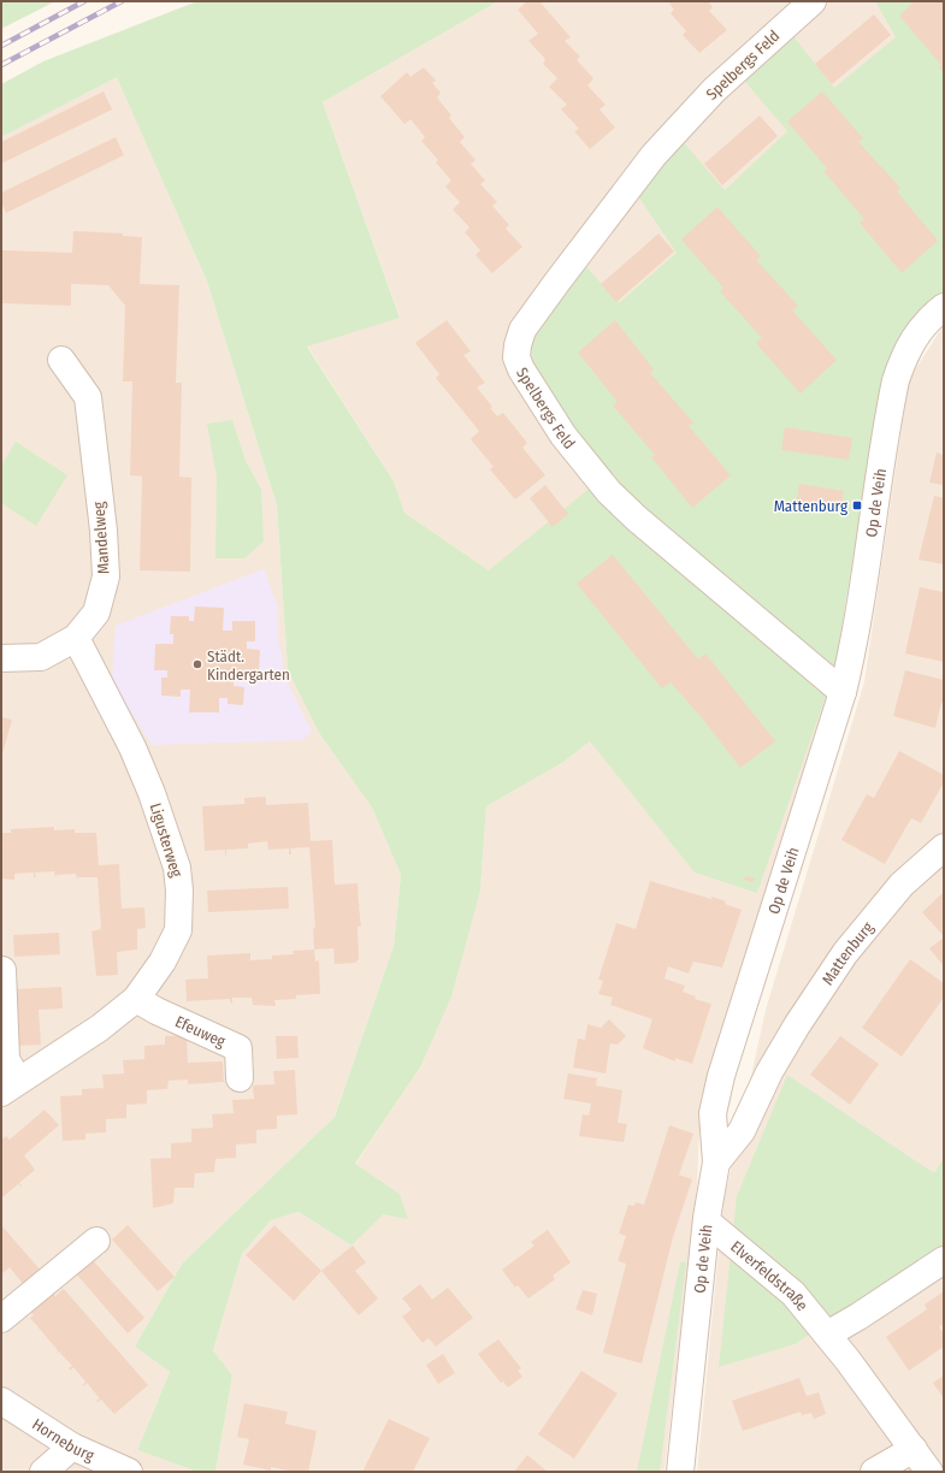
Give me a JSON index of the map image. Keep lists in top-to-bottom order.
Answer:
{
  "streets": {
    "street": [
      "Spelbergs Feld",
      "Op de Veih",
      "Mandelweg",
      "Ligusterweg",
      "Mattenburg",
      "Efeuweg",
      "Elverfeldstraße",
      "Horneburg"
    ]
  },
  "crossings": [
    ["Spelbergs Feld", "Op de Veih"],
    ["Op de Veih", "Mattenburg"],
    ["Op de Veih", "Elverfeldstraße"],
    ["Mandelweg", "Ligusterweg"],
    ["Ligusterweg", "Efeuweg"]
  ],
  "places": {
    "transit": ["Mattenburg"],
    "other": ["Städt. Kindergarten"]
  }
}
